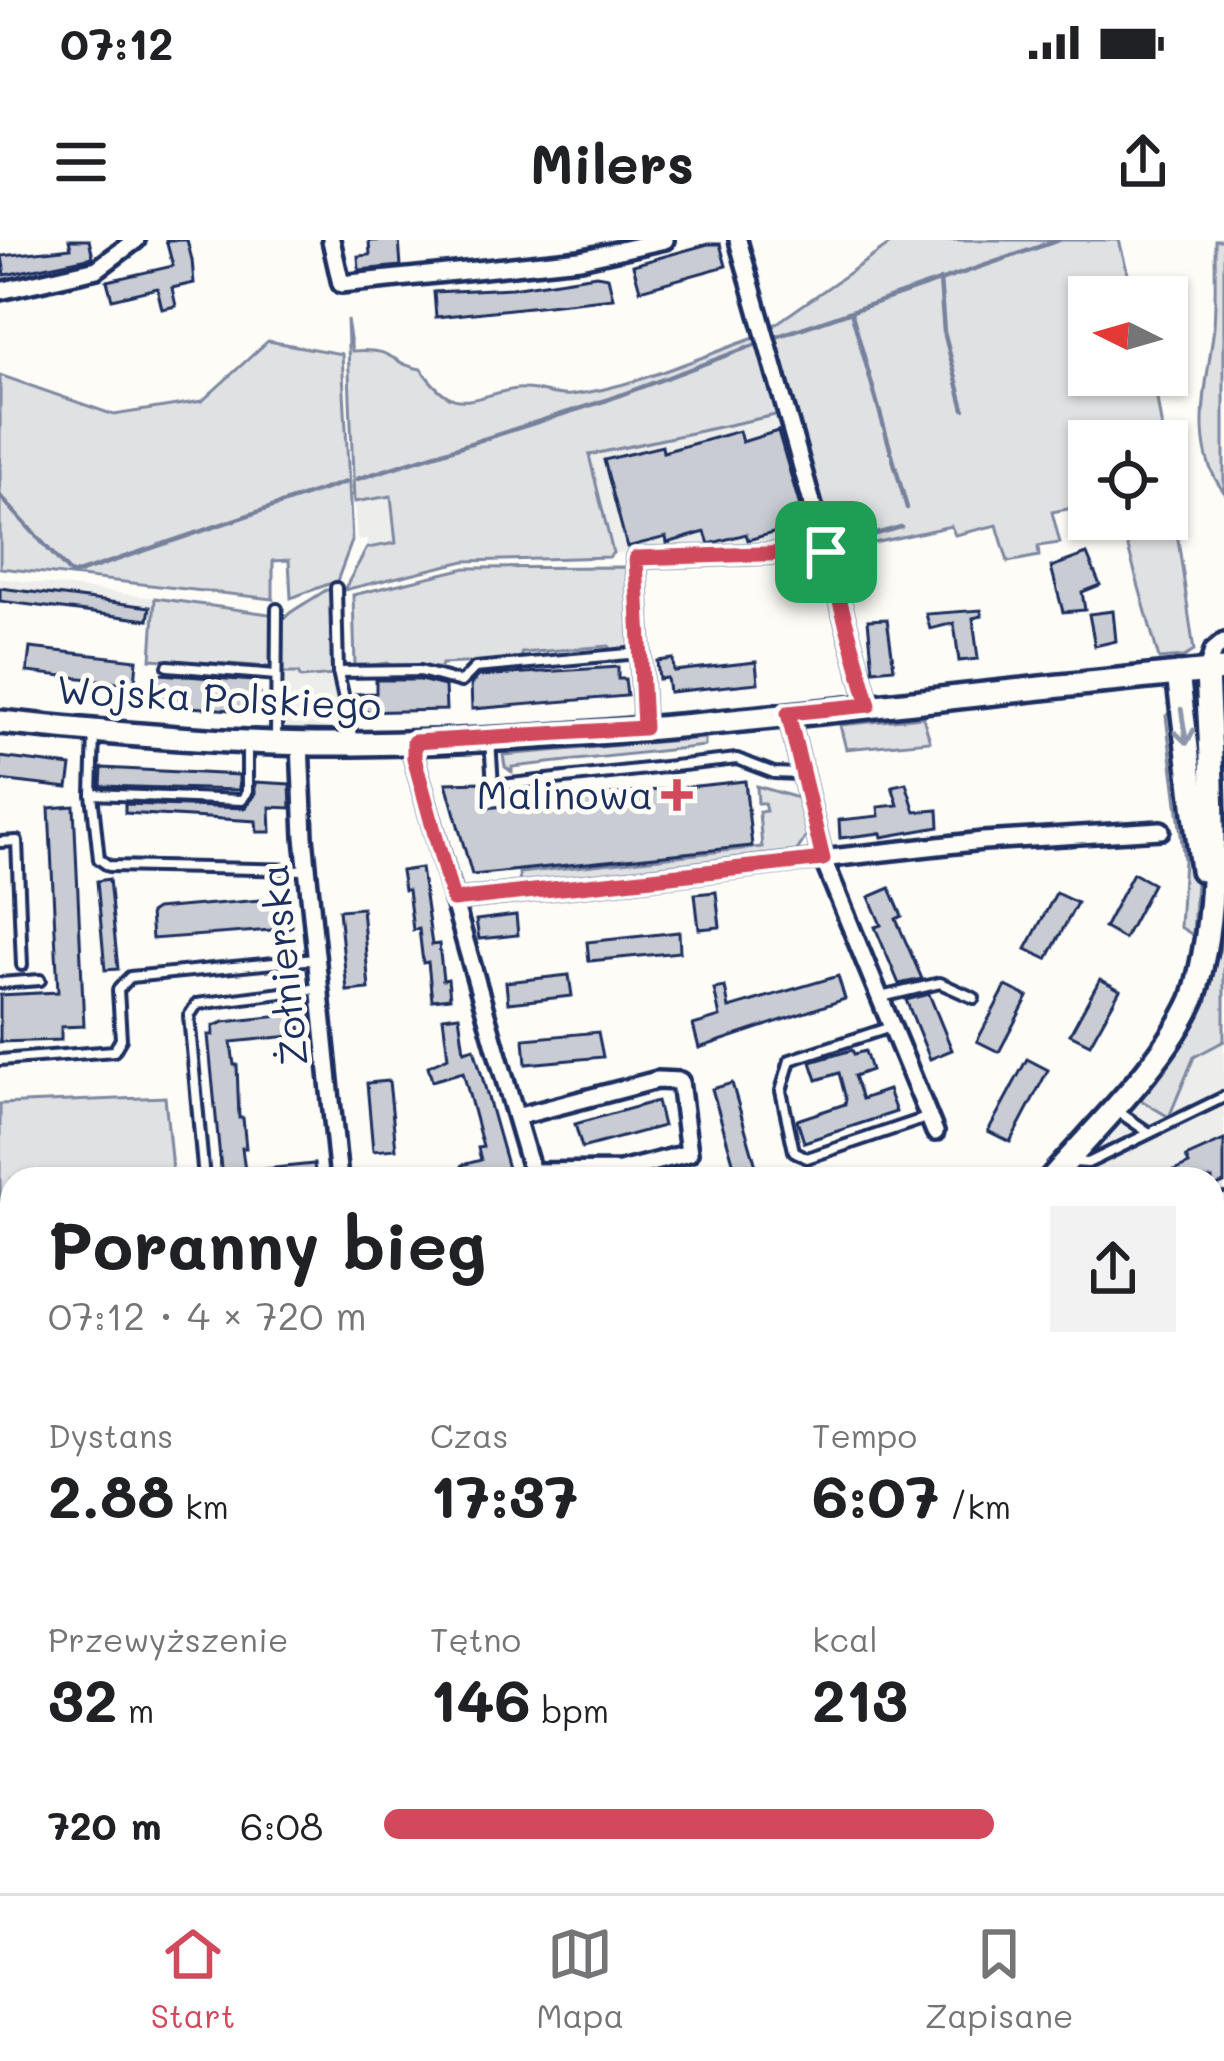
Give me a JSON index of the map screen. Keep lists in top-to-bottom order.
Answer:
{
  "streets": {
    "street": ["Wojska Polskiego", "Żołnierska"]
  },
  "crossings": [
    ["Wojska Polskiego", "Żołnierska"]
  ],
  "places": {
    "health": ["Malinowa"]
  },
  "north": "left",
  "page": {
    "status": "07:12",
    "header": "Milers",
    "heading": ["Poranny bieg", "07:12 · 4 × 720 m"],
    "stats": [
      ["Dystans", "2.88 km"],
      ["Czas", "17:37"],
      ["Tempo", "6:07 /km"],
      ["Przewyższenie", "32 m"],
      ["Tętno", "146 bpm"],
      ["kcal", "213"]
    ],
    "list": [
      {
        "name": "720 m",
        "note": "6:08"
      }
    ],
    "tabs": ["Start", "Mapa", "Zapisane"]
  }
}
